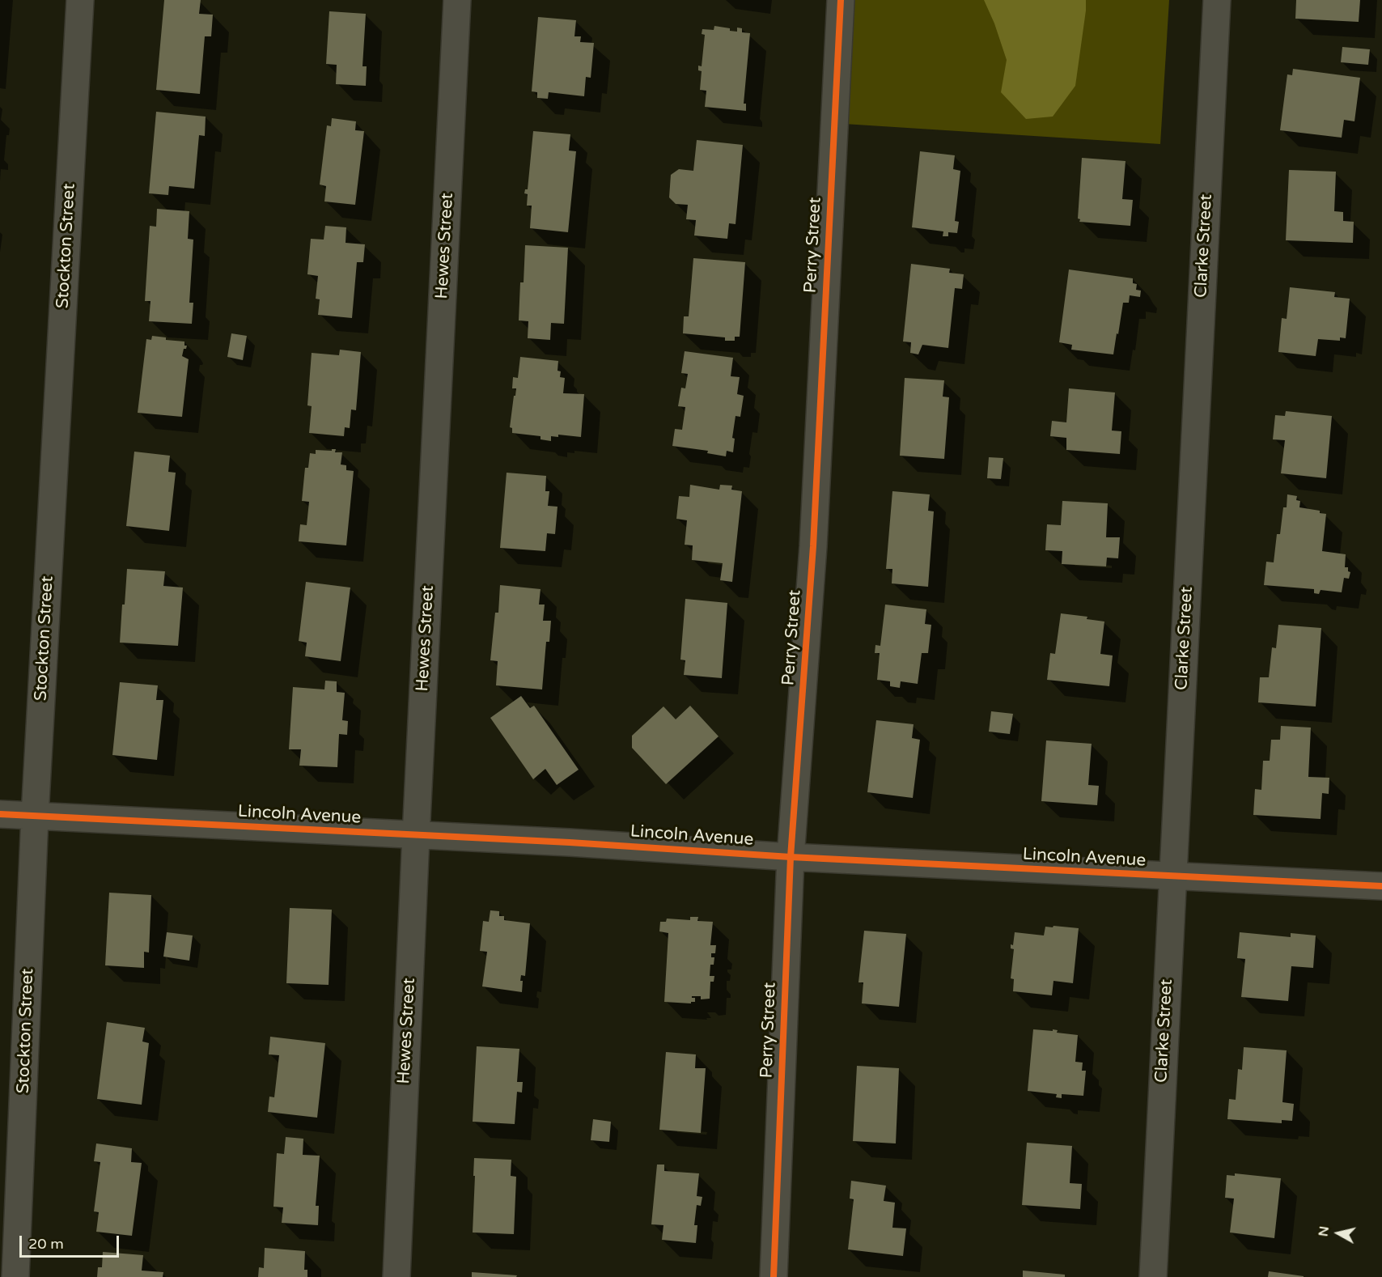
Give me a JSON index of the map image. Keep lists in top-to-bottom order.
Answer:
{
  "streets": {
    "street": [
      "Perry Street",
      "Stockton Street",
      "Hewes Street",
      "Clarke Street",
      "Lincoln Avenue"
    ]
  },
  "crossings": [
    ["Perry Street", "Lincoln Avenue"],
    ["Stockton Street", "Lincoln Avenue"],
    ["Hewes Street", "Lincoln Avenue"],
    ["Clarke Street", "Lincoln Avenue"]
  ],
  "scale_bar": "20 m",
  "north": "left"
}
